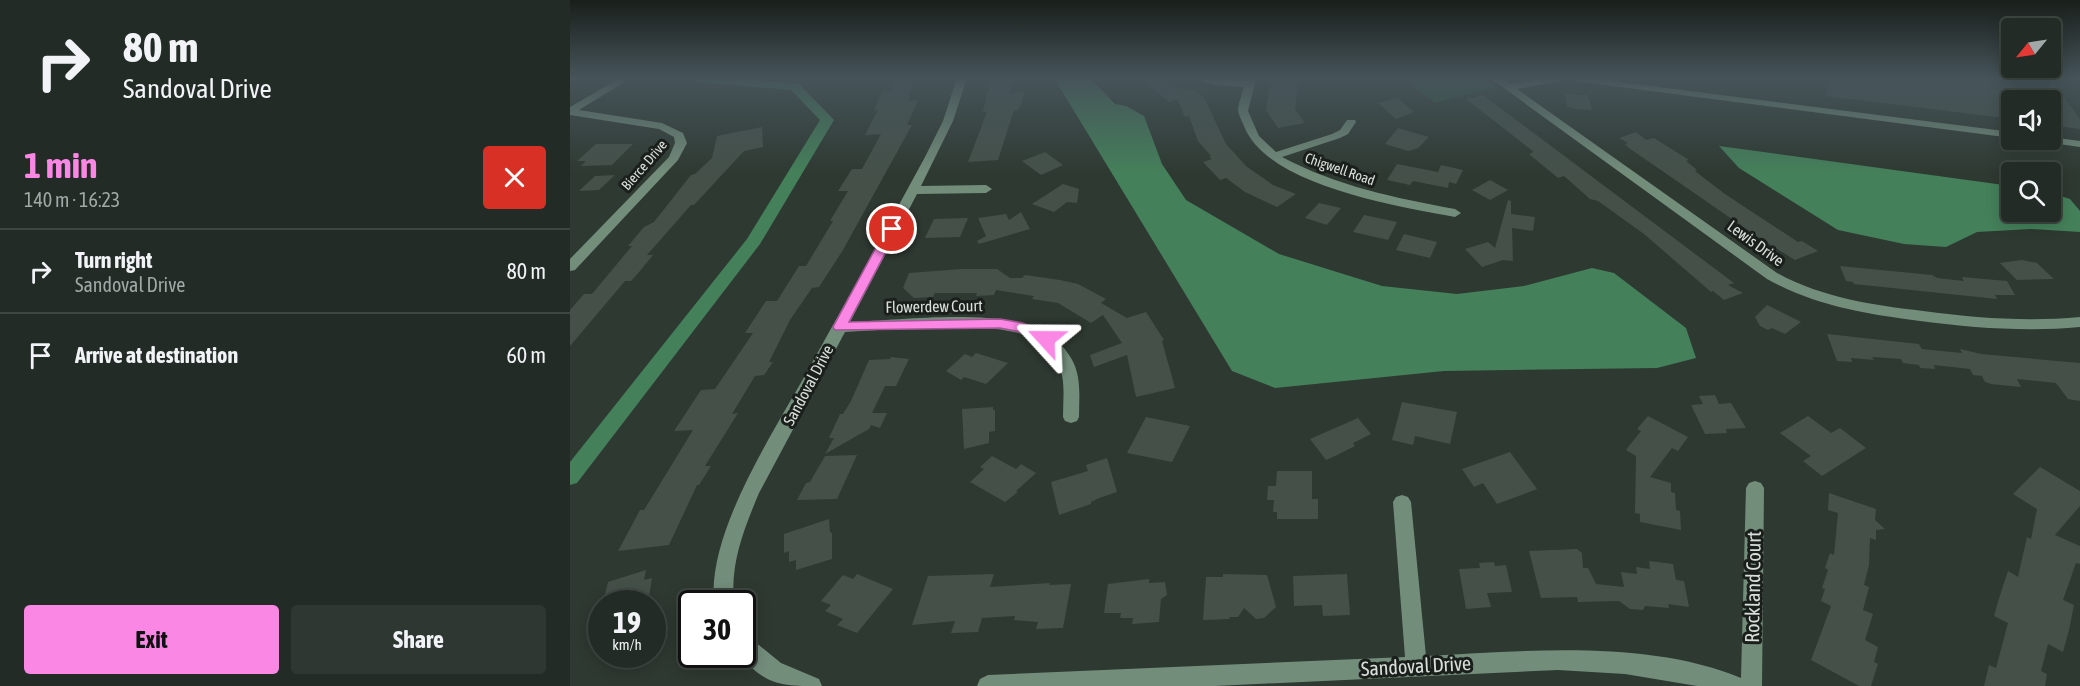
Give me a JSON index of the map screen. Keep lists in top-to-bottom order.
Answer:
{
  "streets": {
    "street": [
      "Bierce Drive",
      "Chigwell Road",
      "Lewis Drive",
      "Flowerdew Court",
      "Sandoval Drive",
      "Rockland Court"
    ]
  },
  "crossings": [
    ["Flowerdew Court", "Sandoval Drive"]
  ],
  "north": "bottom left",
  "page": {
    "turn": ["80 m", "Sandoval Drive"],
    "heading": ["1 min", "140 m · 16:23"],
    "list": [
      {
        "name": "Turn right",
        "note": "Sandoval Drive",
        "value": "80 m"
      },
      {
        "name": "Arrive at destination",
        "value": "60 m"
      }
    ],
    "speed": "19 km/h",
    "limit": "30",
    "buttons": ["Exit", "Share"]
  }
}
